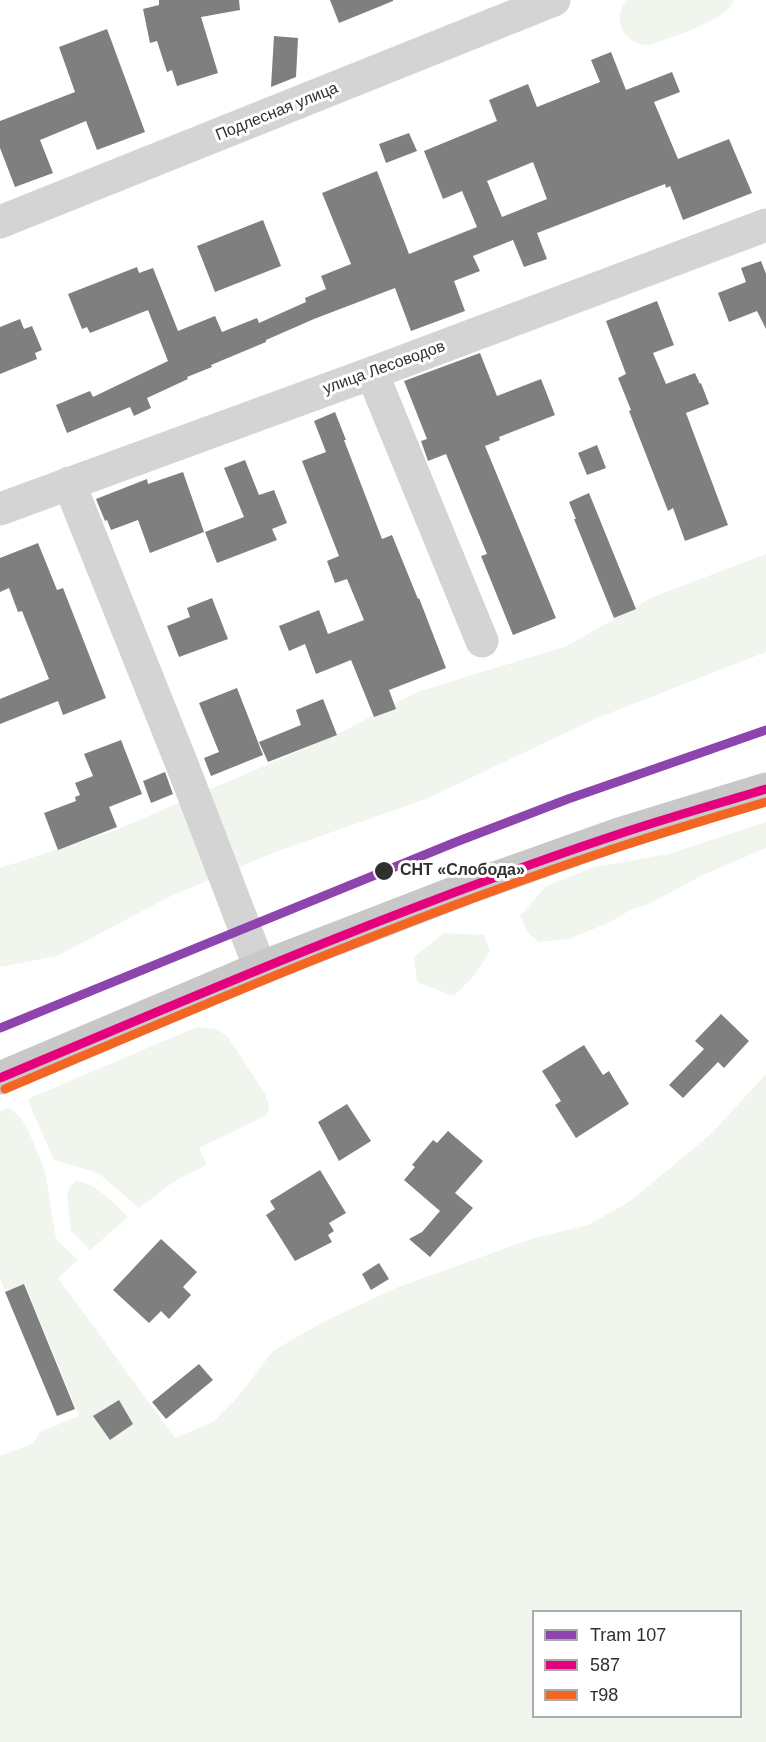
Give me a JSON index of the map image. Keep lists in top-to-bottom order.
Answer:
{
  "streets": {
    "street": ["Подлесная улица", "улица Лесоводов"]
  },
  "places": ["СНТ «Слобода»"],
  "lines": ["tram line 107", "transit line 587", "transit line т98"],
  "legend": ["Tram 107", "587", "т98"]
}
